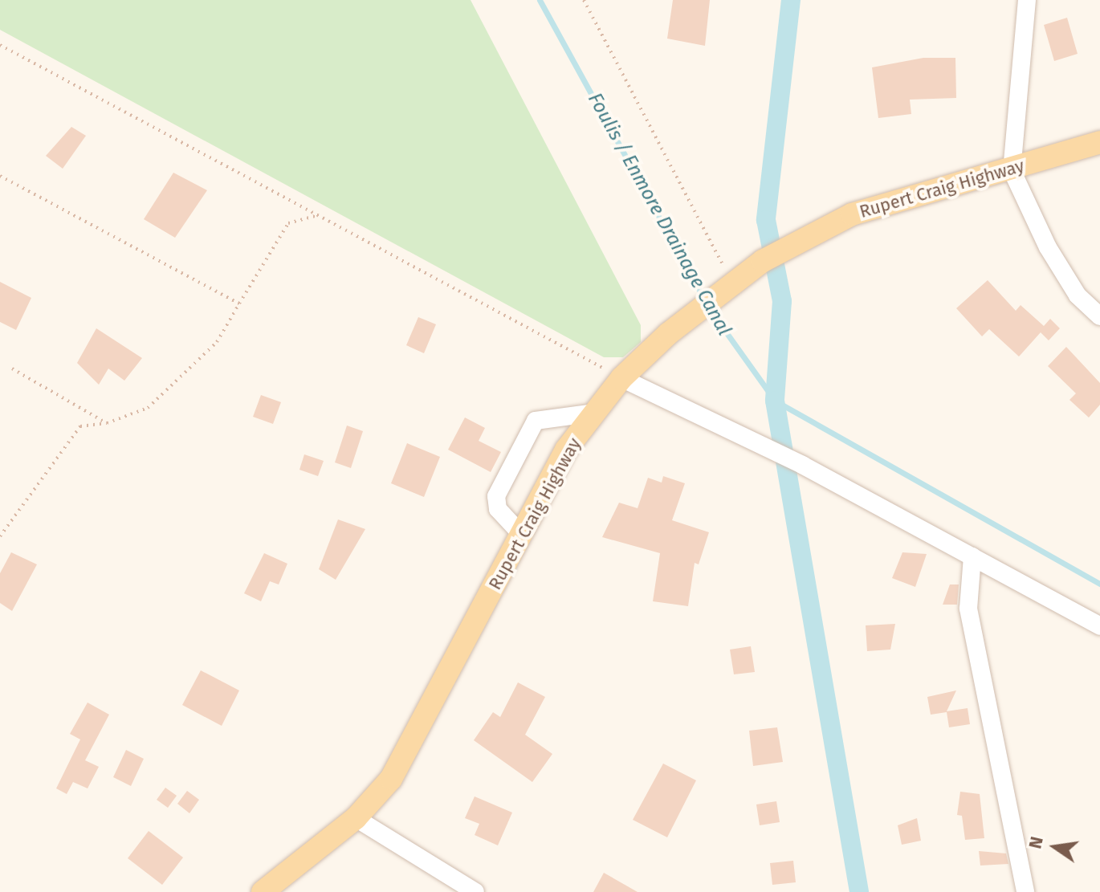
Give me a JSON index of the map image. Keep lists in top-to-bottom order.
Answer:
{
  "streets": {
    "main road": ["Rupert Craig Highway"]
  },
  "water": ["Foulis / Enmore Drainage Canal"],
  "north": "left"
}
